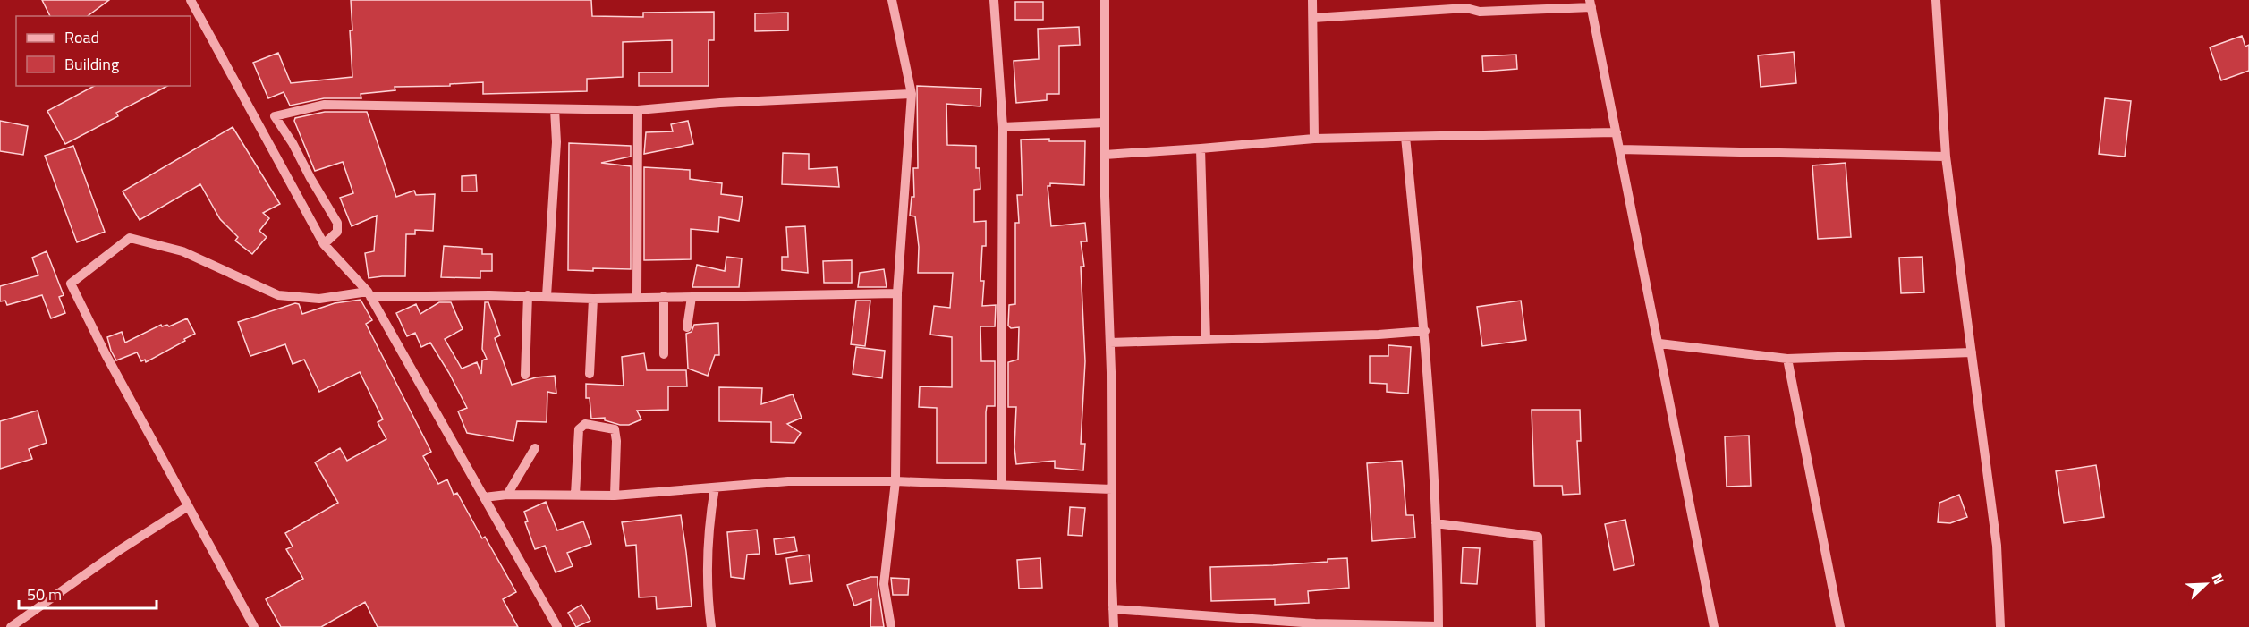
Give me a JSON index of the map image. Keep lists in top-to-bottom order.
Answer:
{
  "legend": ["Road", "Building"],
  "scale_bar": "50 m",
  "north": "top right"
}
